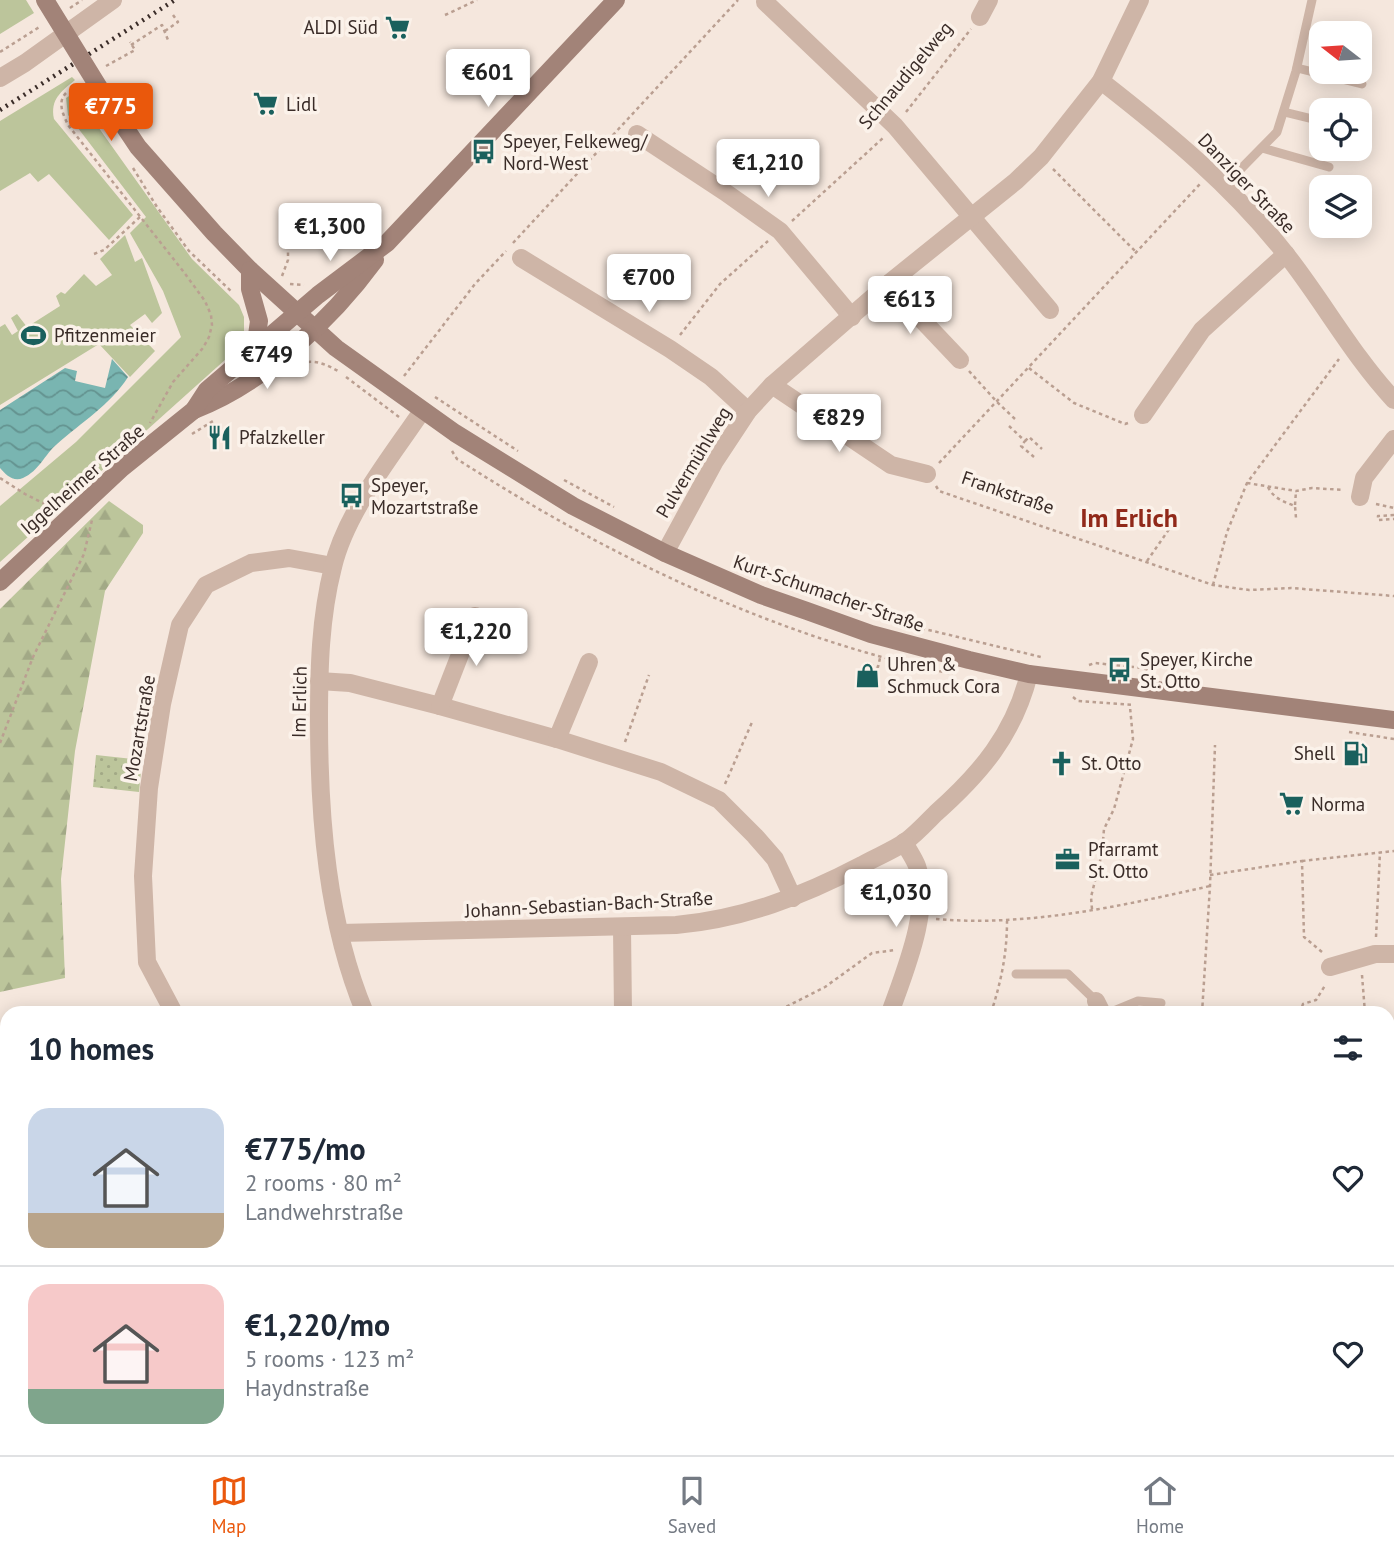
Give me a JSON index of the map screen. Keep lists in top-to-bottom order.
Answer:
{
  "streets": {
    "main road": ["Iggelheimer Straße", "Kurt-Schumacher-Straße"],
    "street": [
      "Schnaudigelweg",
      "Danziger Straße",
      "Pulvermühlweg",
      "Im Erlich",
      "Mozartstraße",
      "Johann-Sebastian-Bach-Straße"
    ],
    "path": ["Frankstraße"]
  },
  "crossings": [
    ["Danziger Straße", "Pulvermühlweg"],
    ["Pulvermühlweg", "Kurt-Schumacher-Straße"],
    ["Iggelheimer Straße", "Kurt-Schumacher-Straße"],
    ["Kurt-Schumacher-Straße", "Im Erlich"],
    ["Kurt-Schumacher-Straße", "Johann-Sebastian-Bach-Straße"],
    ["Im Erlich", "Mozartstraße"],
    ["Im Erlich", "Johann-Sebastian-Bach-Straße"]
  ],
  "districts": ["Im Erlich"],
  "places": {
    "supermarket": ["ALDI Süd", "Lidl", "Norma"],
    "bus stop": ["Speyer, Felkeweg/ Nord-West", "Speyer, Mozartstraße", "Speyer, Kirche St. Otto"],
    "sports": ["Pfitzenmeier"],
    "restaurant": ["Pfalzkeller"],
    "shop": ["Uhren & Schmuck Cora"],
    "fuel station": ["Shell"],
    "church": ["St. Otto"],
    "office": ["Pfarramt St. Otto"]
  },
  "north": "left",
  "page": {
    "price": [
      "€601",
      "€775",
      "€1,210",
      "€1,300",
      "€700",
      "€613",
      "€749",
      "€829",
      "€1,220",
      "€1,030"
    ],
    "heading": "10 homes",
    "list": [
      {
        "name": "€775/mo",
        "note": "2 rooms · 80 m² · Landwehrstraße"
      },
      {
        "name": "€1,220/mo",
        "note": "5 rooms · 123 m² · Haydnstraße"
      }
    ],
    "tabs": ["Map", "Saved", "Home"]
  }
}
